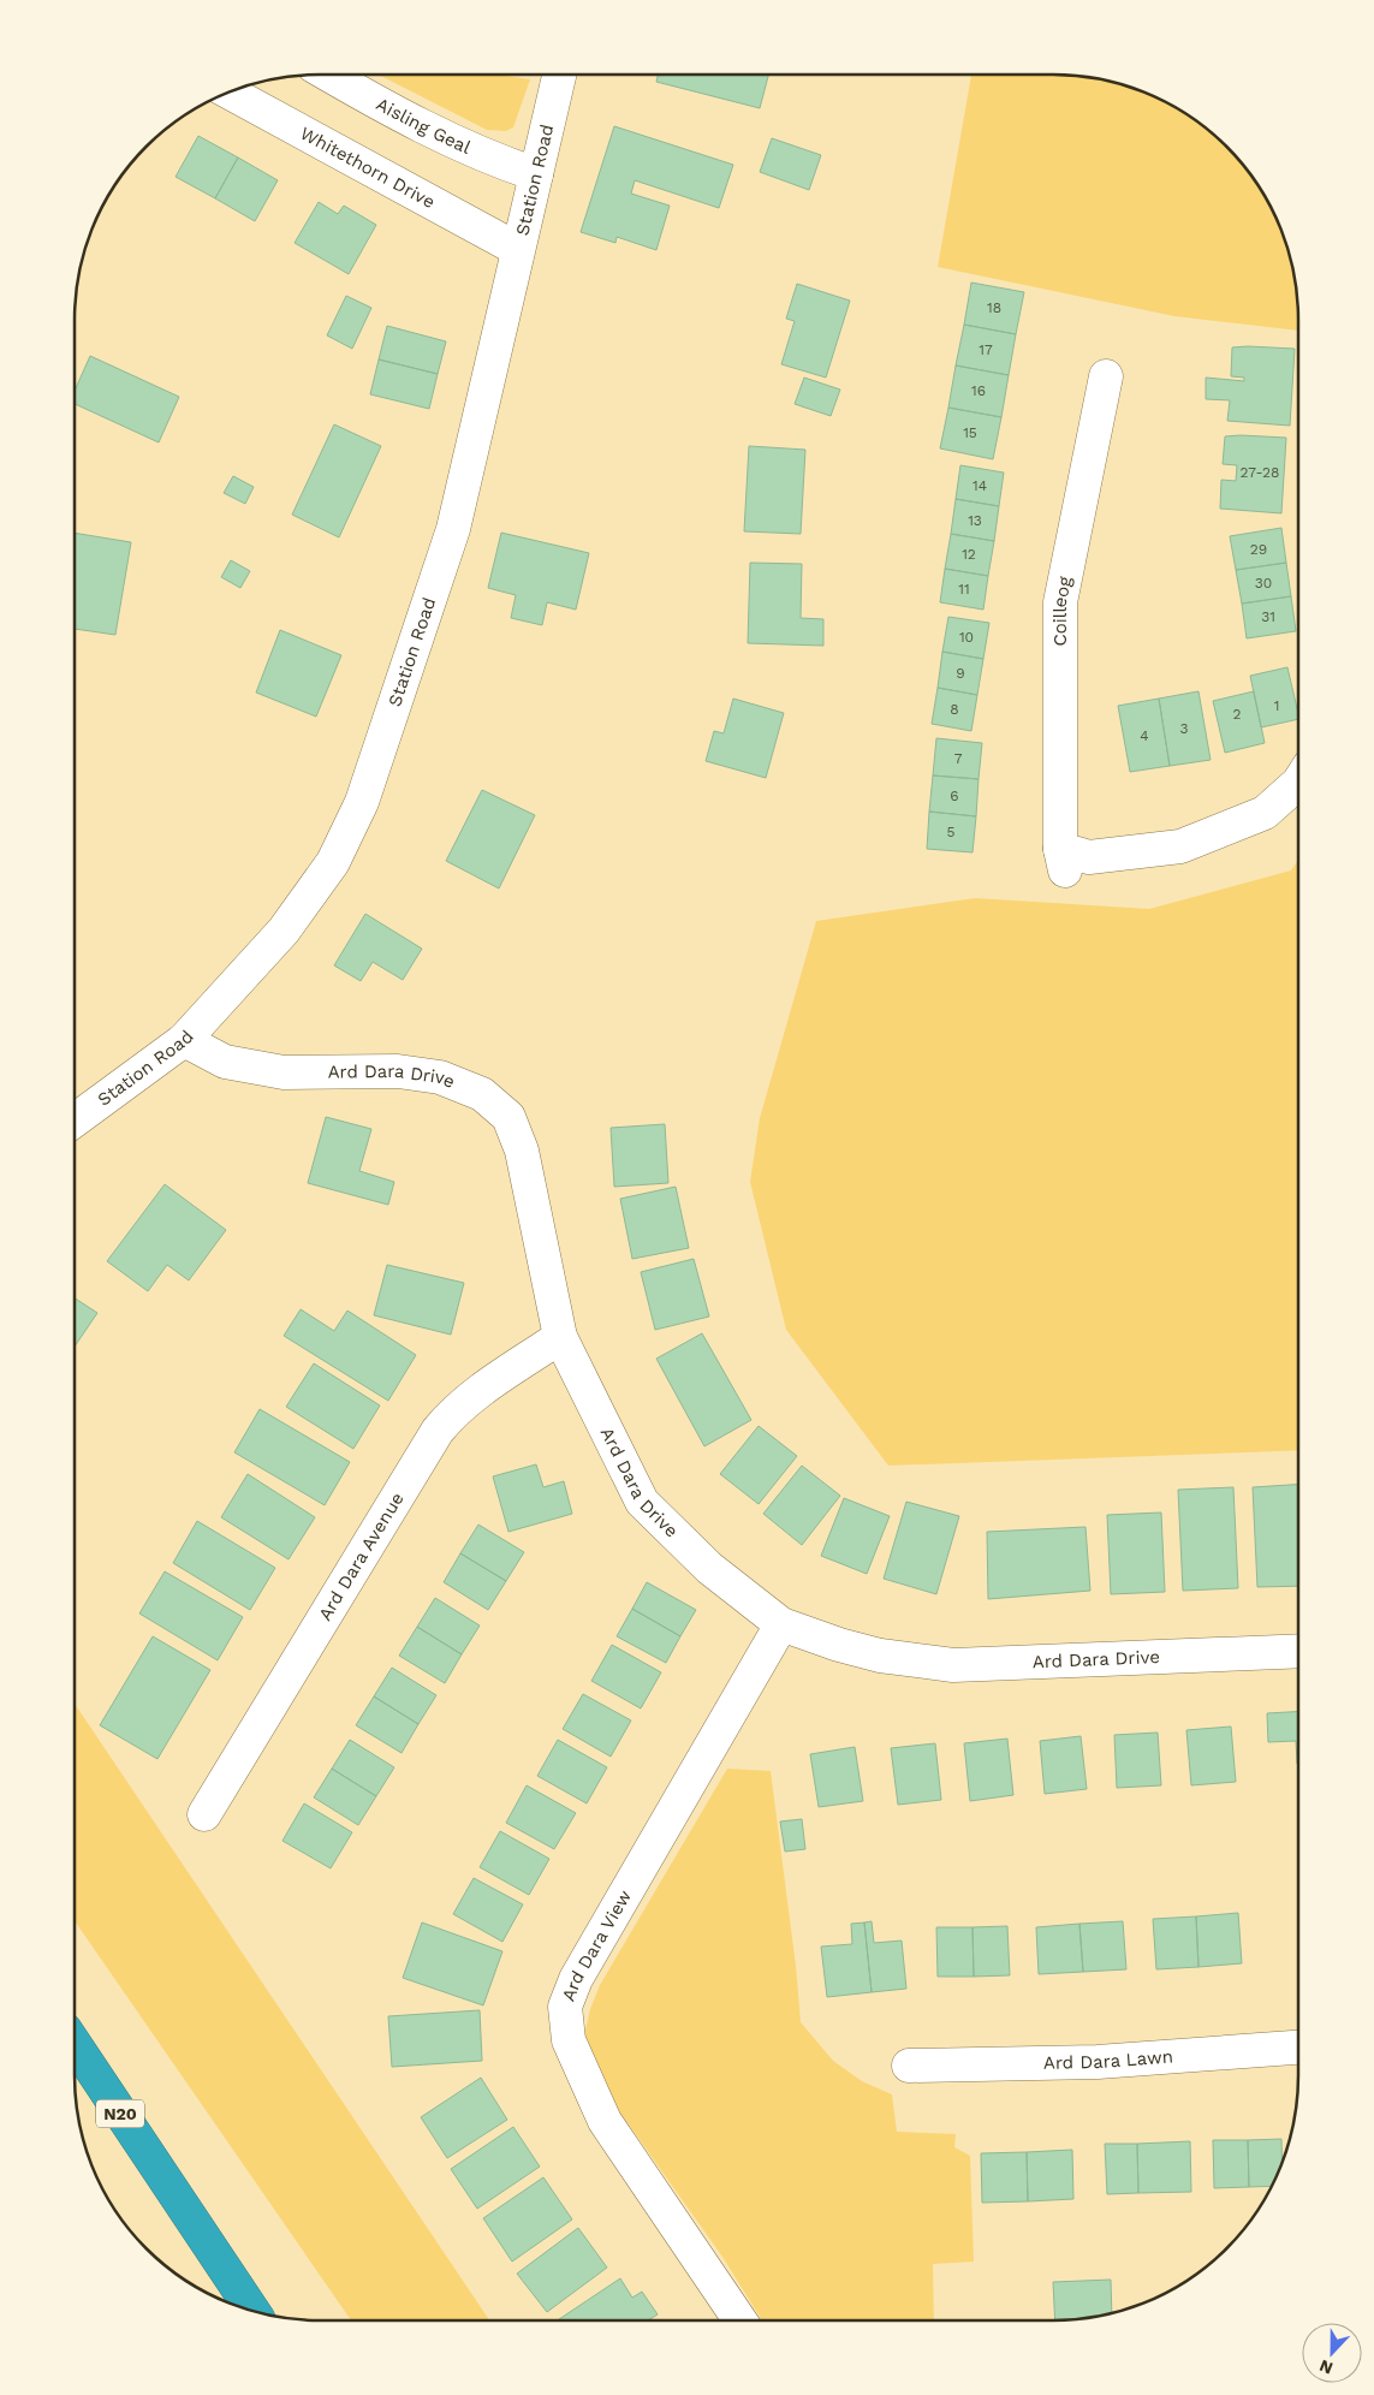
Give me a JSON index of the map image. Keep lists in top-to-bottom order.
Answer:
{
  "streets": {
    "highway": ["N20"],
    "street": [
      "Aisling Geal",
      "Whitethorn Drive",
      "Station Road",
      "Coilleog",
      "Ard Dara Drive",
      "Ard Dara Avenue",
      "Ard Dara View",
      "Ard Dara Lawn"
    ]
  },
  "crossings": [
    ["Aisling Geal", "Station Road"],
    ["Whitethorn Drive", "Station Road"],
    ["Station Road", "Ard Dara Drive"],
    ["Ard Dara Drive", "Ard Dara Avenue"],
    ["Ard Dara Drive", "Ard Dara View"]
  ],
  "house_numbers": [
    "18",
    "17",
    "16",
    "15",
    "27-28",
    "14",
    "13",
    "29",
    "12",
    "30",
    "11",
    "31",
    "10",
    "9",
    "1",
    "8",
    "2",
    "3",
    "4",
    "7",
    "6",
    "5"
  ],
  "north": "bottom"
}
